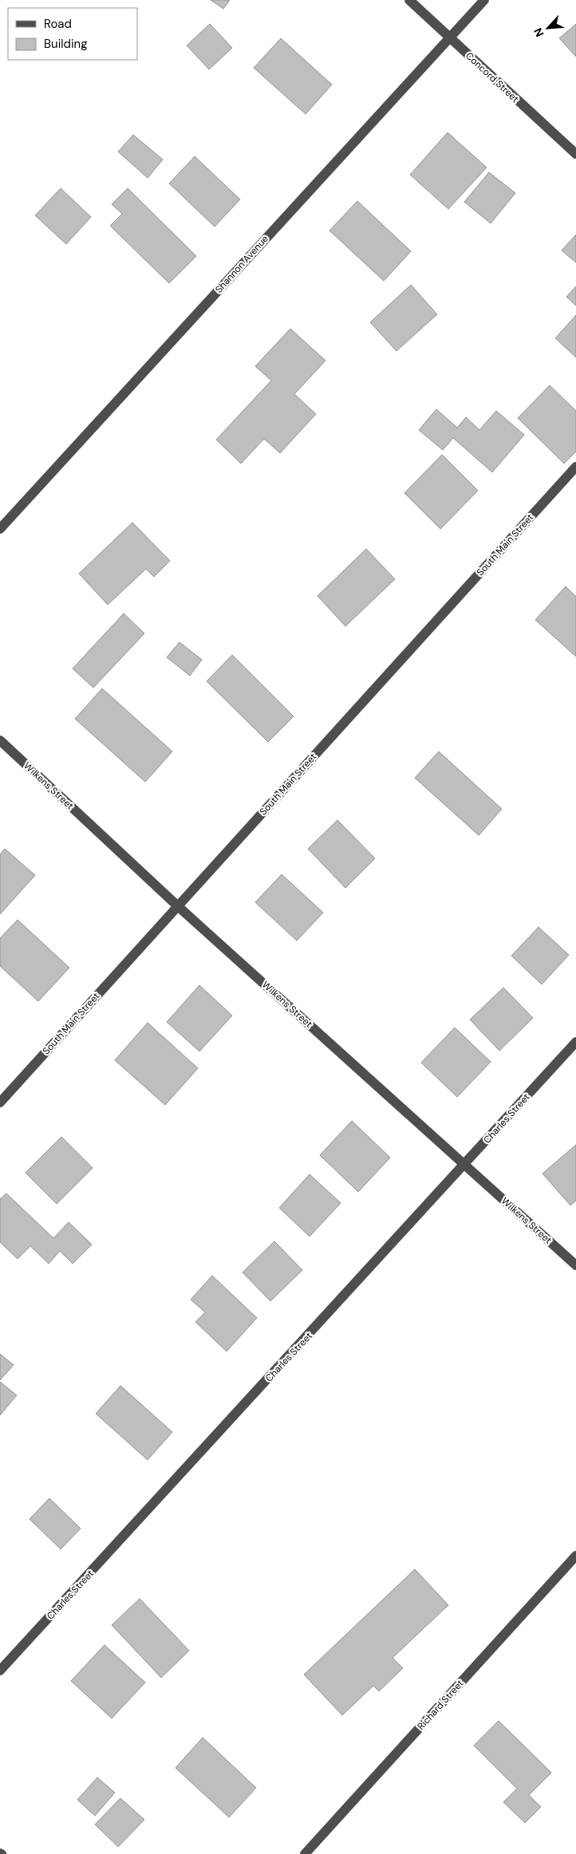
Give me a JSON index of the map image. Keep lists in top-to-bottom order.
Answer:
{
  "streets": {
    "street": [
      "Concord Street",
      "Shannon Avenue",
      "South Main Street",
      "Wilkens Street",
      "Charles Street",
      "Richard Street"
    ]
  },
  "crossings": [
    ["Concord Street", "Shannon Avenue"],
    ["South Main Street", "Wilkens Street"],
    ["Wilkens Street", "Charles Street"]
  ],
  "legend": ["Road", "Building"],
  "north": "bottom left"
}
